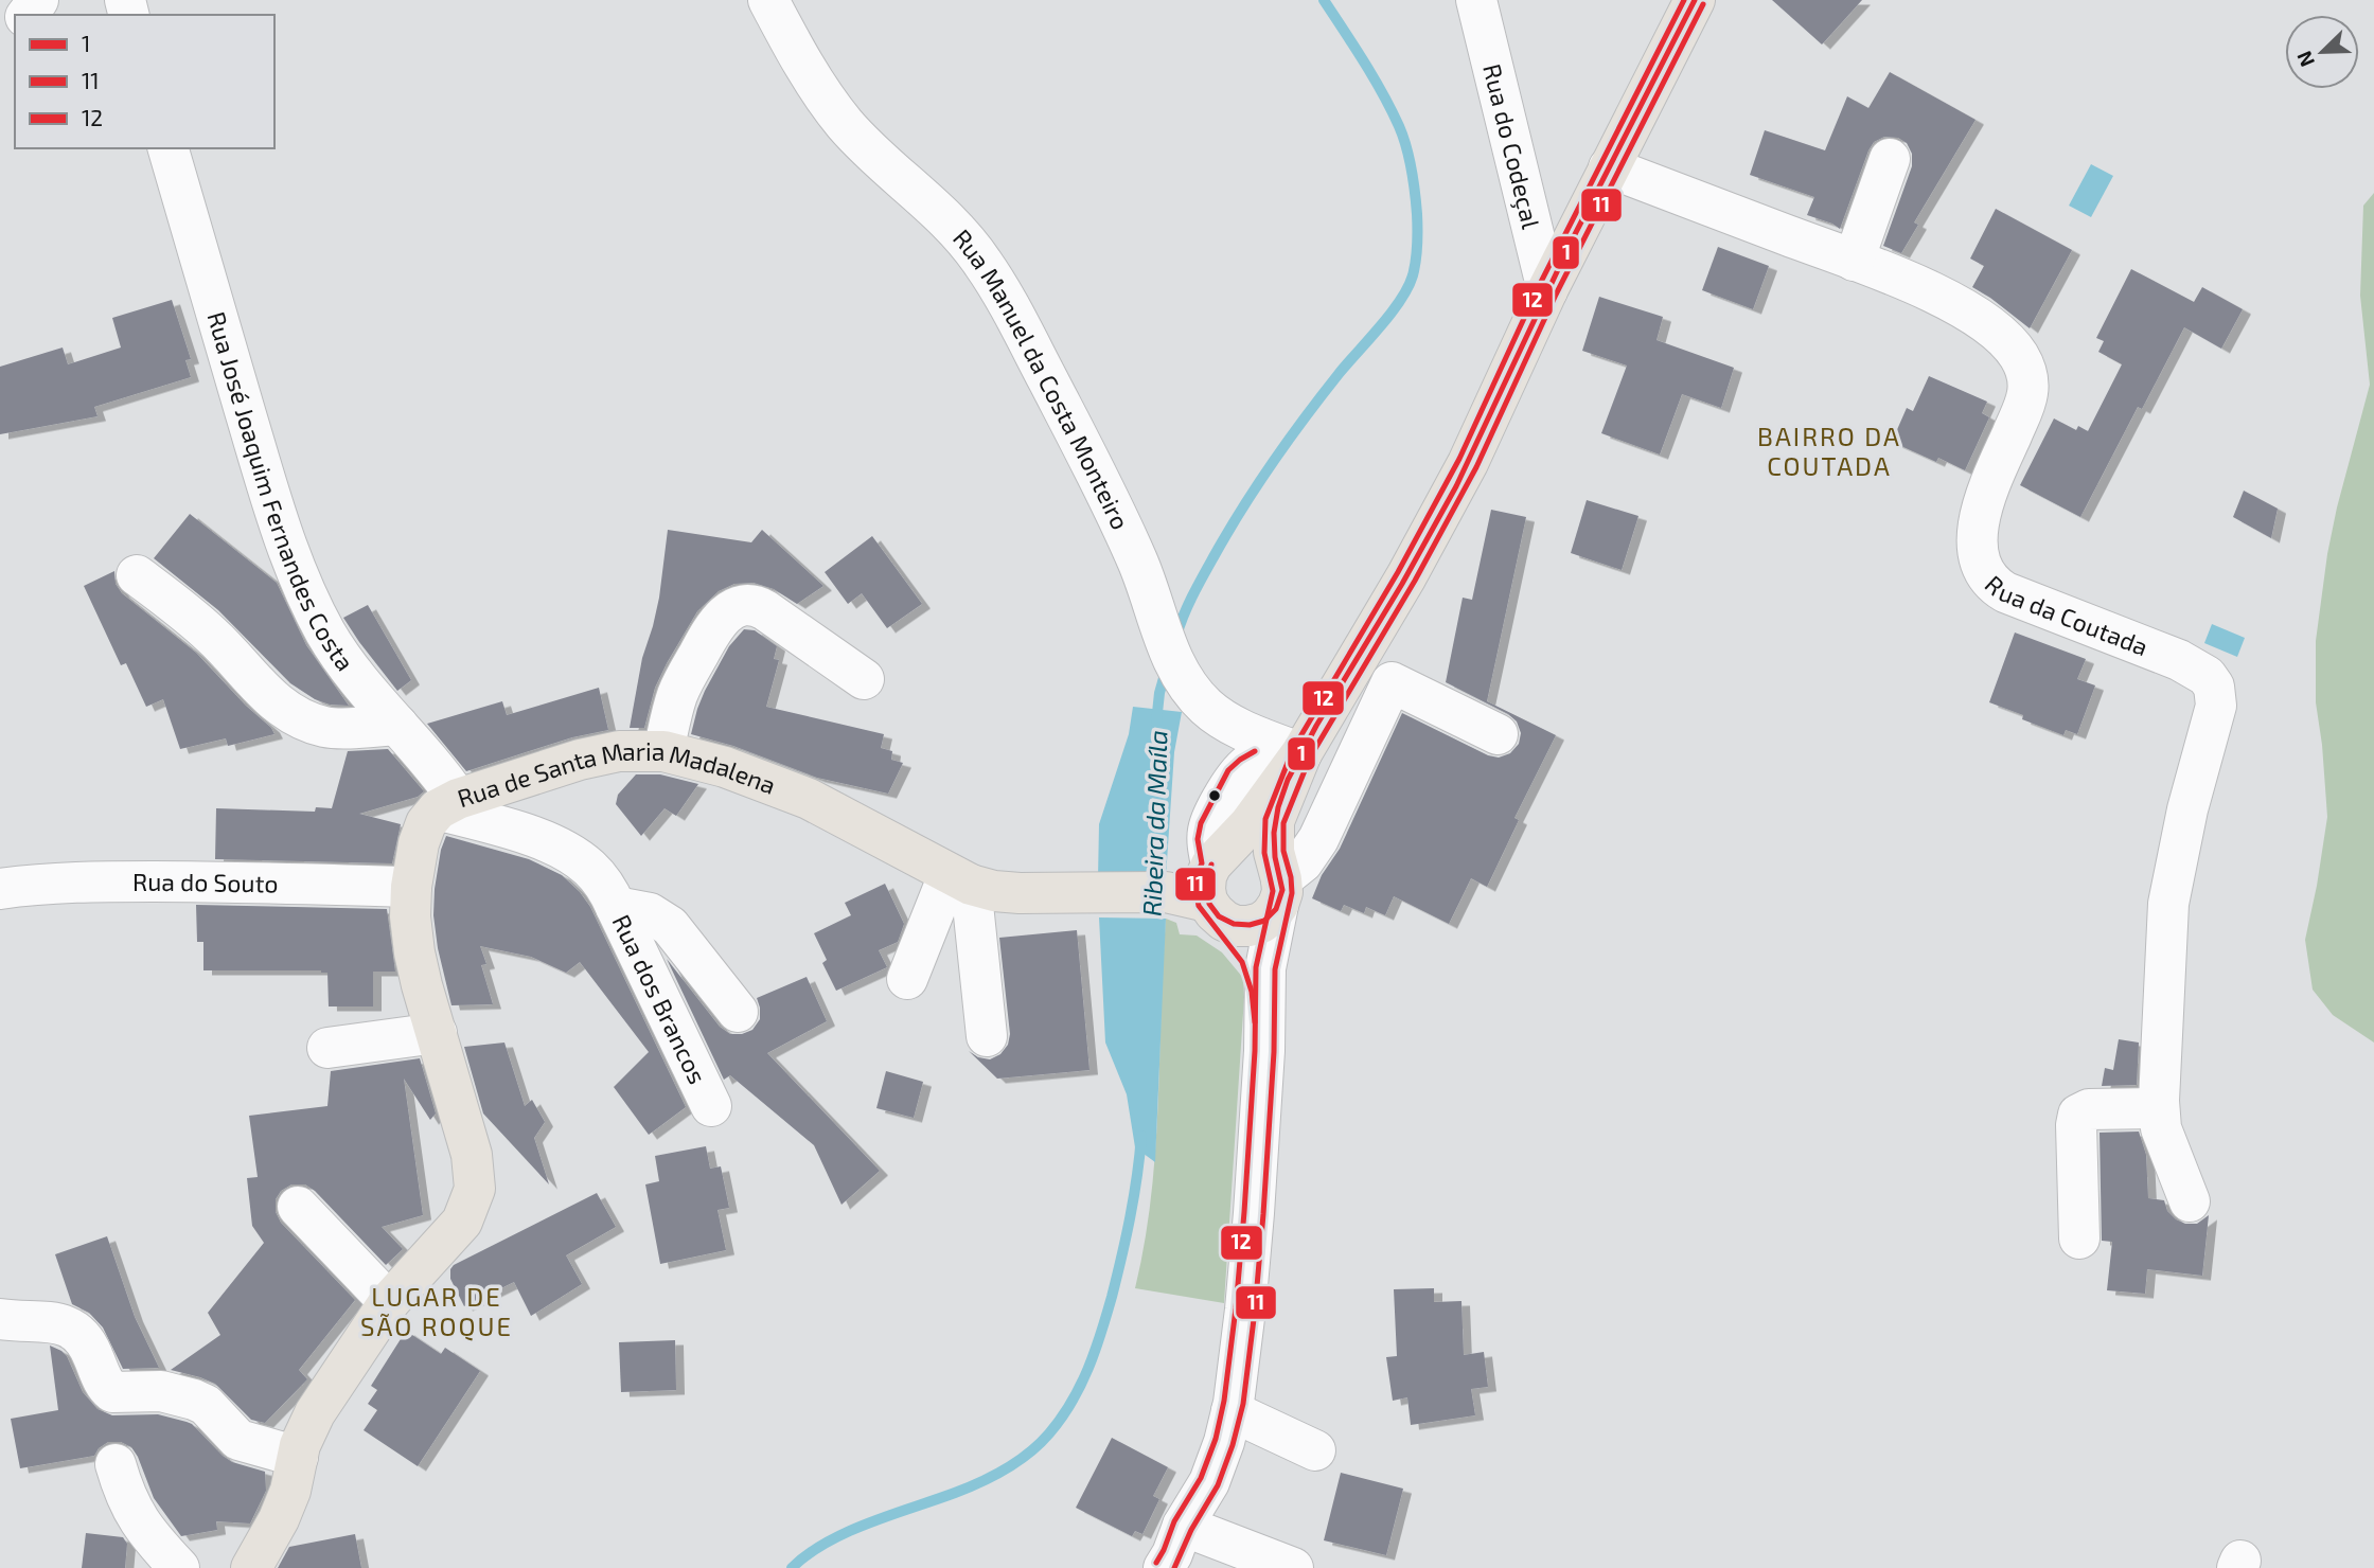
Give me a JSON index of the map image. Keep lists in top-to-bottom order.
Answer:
{
  "streets": {
    "main road": ["Rua de Santa Maria Madalena"],
    "street": [
      "Rua do Codeçal",
      "Rua Manuel da Costa Monteiro",
      "Rua José Joaquim Fernandes Costa",
      "Rua da Coutada",
      "Rua do Souto",
      "Rua dos Brancos"
    ]
  },
  "crossings": [
    ["Rua José Joaquim Fernandes Costa", "Rua de Santa Maria Madalena"],
    ["Rua José Joaquim Fernandes Costa", "Rua dos Brancos"],
    ["Rua de Santa Maria Madalena", "Rua do Souto"],
    ["Rua de Santa Maria Madalena", "Rua dos Brancos"]
  ],
  "districts": ["BAIRRO DA COUTADA", "LUGAR DE SÃO ROQUE"],
  "water": ["Ribeira da Maíla"],
  "lines": ["transit line 1", "transit line 12", "transit line 11"],
  "legend": ["1", "11", "12"],
  "north": "bottom left"
}
